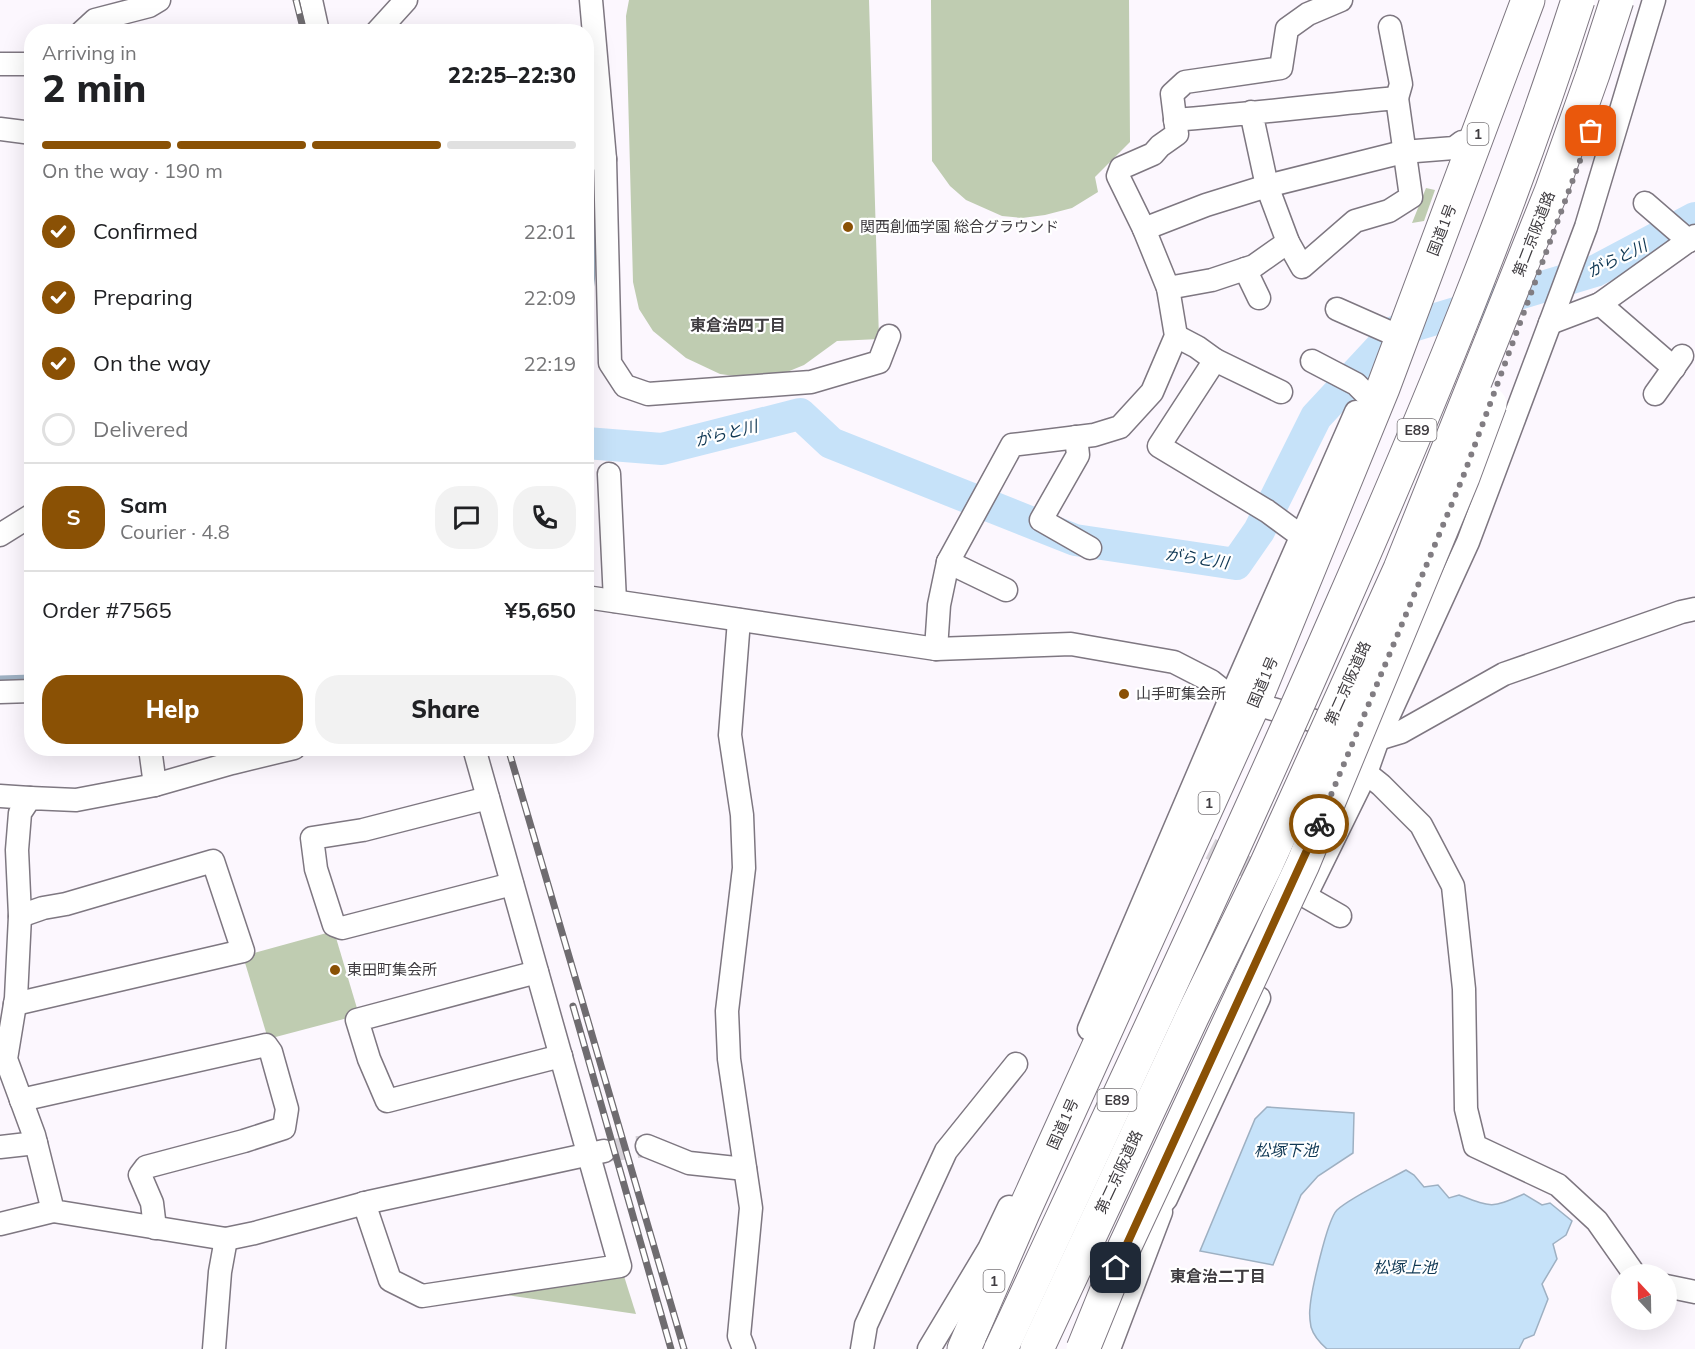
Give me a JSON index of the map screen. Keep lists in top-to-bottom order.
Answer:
{
  "streets": {
    "highway": [
      "1",
      "国道1号",
      "第二京阪道路",
      "E89"
    ]
  },
  "districts": ["東倉治四丁目", "東倉治二丁目"],
  "water": ["がらと川", "松塚下池", "松塚上池"],
  "places": ["関西創価学園 総合グラウンド", "山手町集会所", "東田町集会所"],
  "north": "top",
  "page": {
    "heading": ["2 min", "Arriving in", "22:25–22:30"],
    "panel": [
      "Sam",
      "Courier · 4.8",
      "Order #7565",
      "¥5,650"
    ],
    "bar": "On the way · 190 m",
    "list": [
      ["Confirmed", "22:01"],
      ["Preparing", "22:09"],
      ["On the way", "22:19"],
      "Delivered"
    ],
    "round": "S",
    "buttons": ["Help", "Share"]
  }
}
